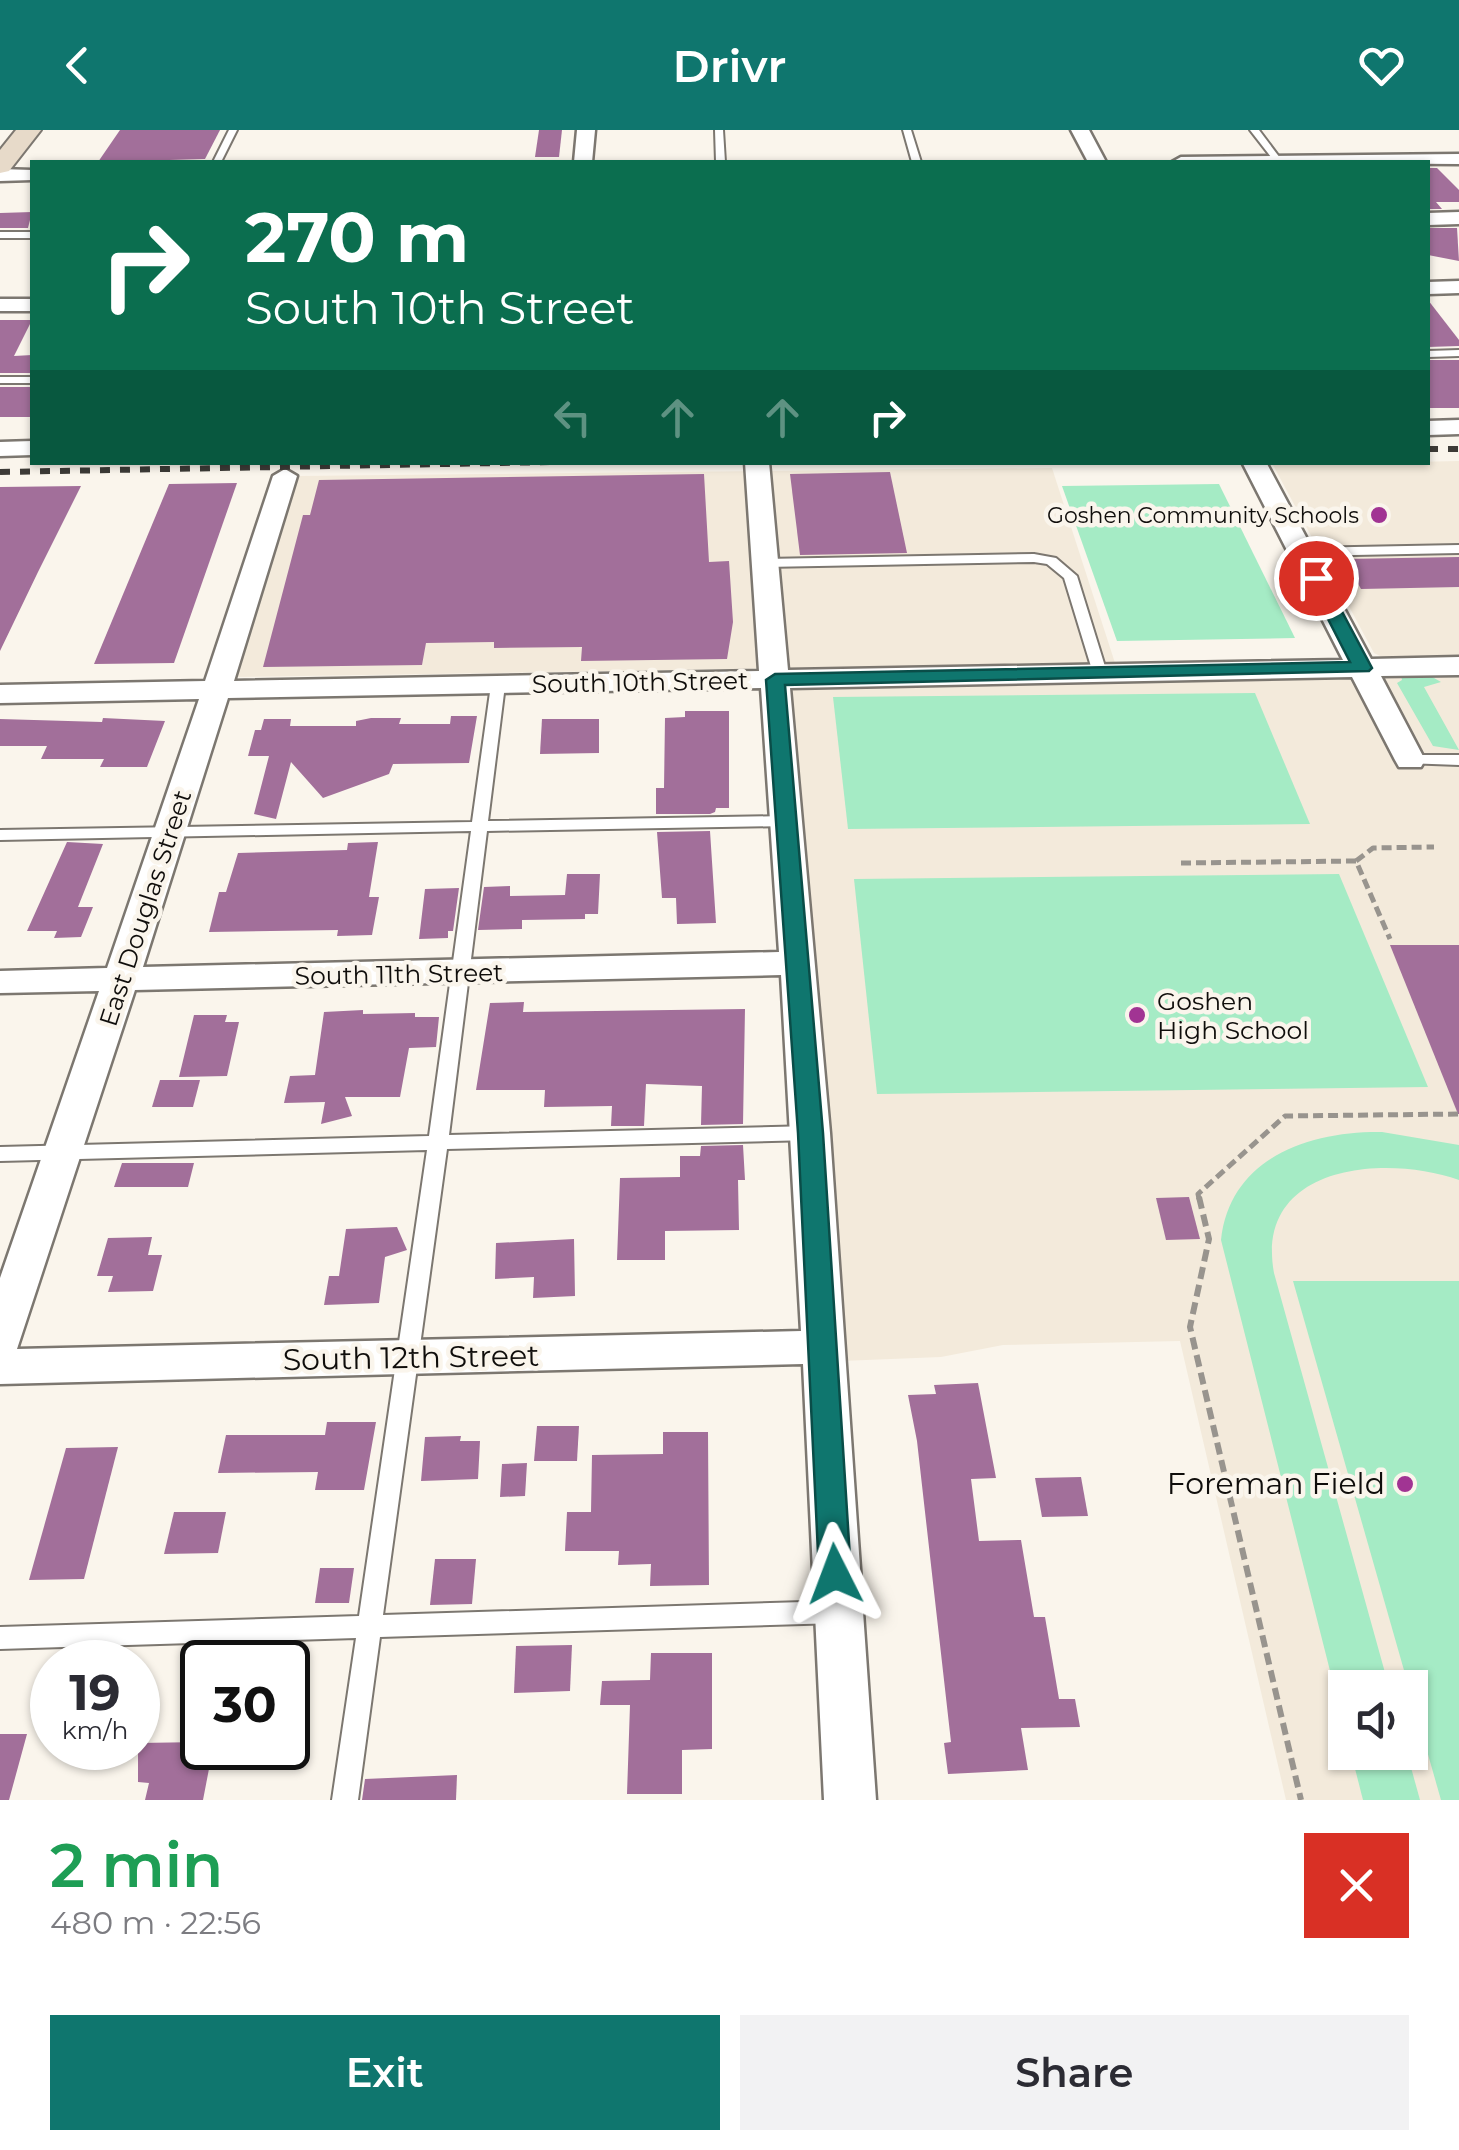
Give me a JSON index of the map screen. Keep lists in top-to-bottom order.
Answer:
{
  "streets": {
    "street": [
      "South 10th Street",
      "East Douglas Street",
      "South 11th Street",
      "South 12th Street"
    ]
  },
  "crossings": [
    ["South 10th Street", "East Douglas Street"],
    ["East Douglas Street", "South 11th Street"]
  ],
  "places": ["Goshen Community Schools", "Goshen High School", "Foreman Field"],
  "page": {
    "header": "Drivr",
    "turn": ["270 m", "South 10th Street"],
    "speed": "19 km/h",
    "limit": "30",
    "heading": ["2 min", "480 m · 22:56"],
    "buttons": ["Exit", "Share"]
  }
}
